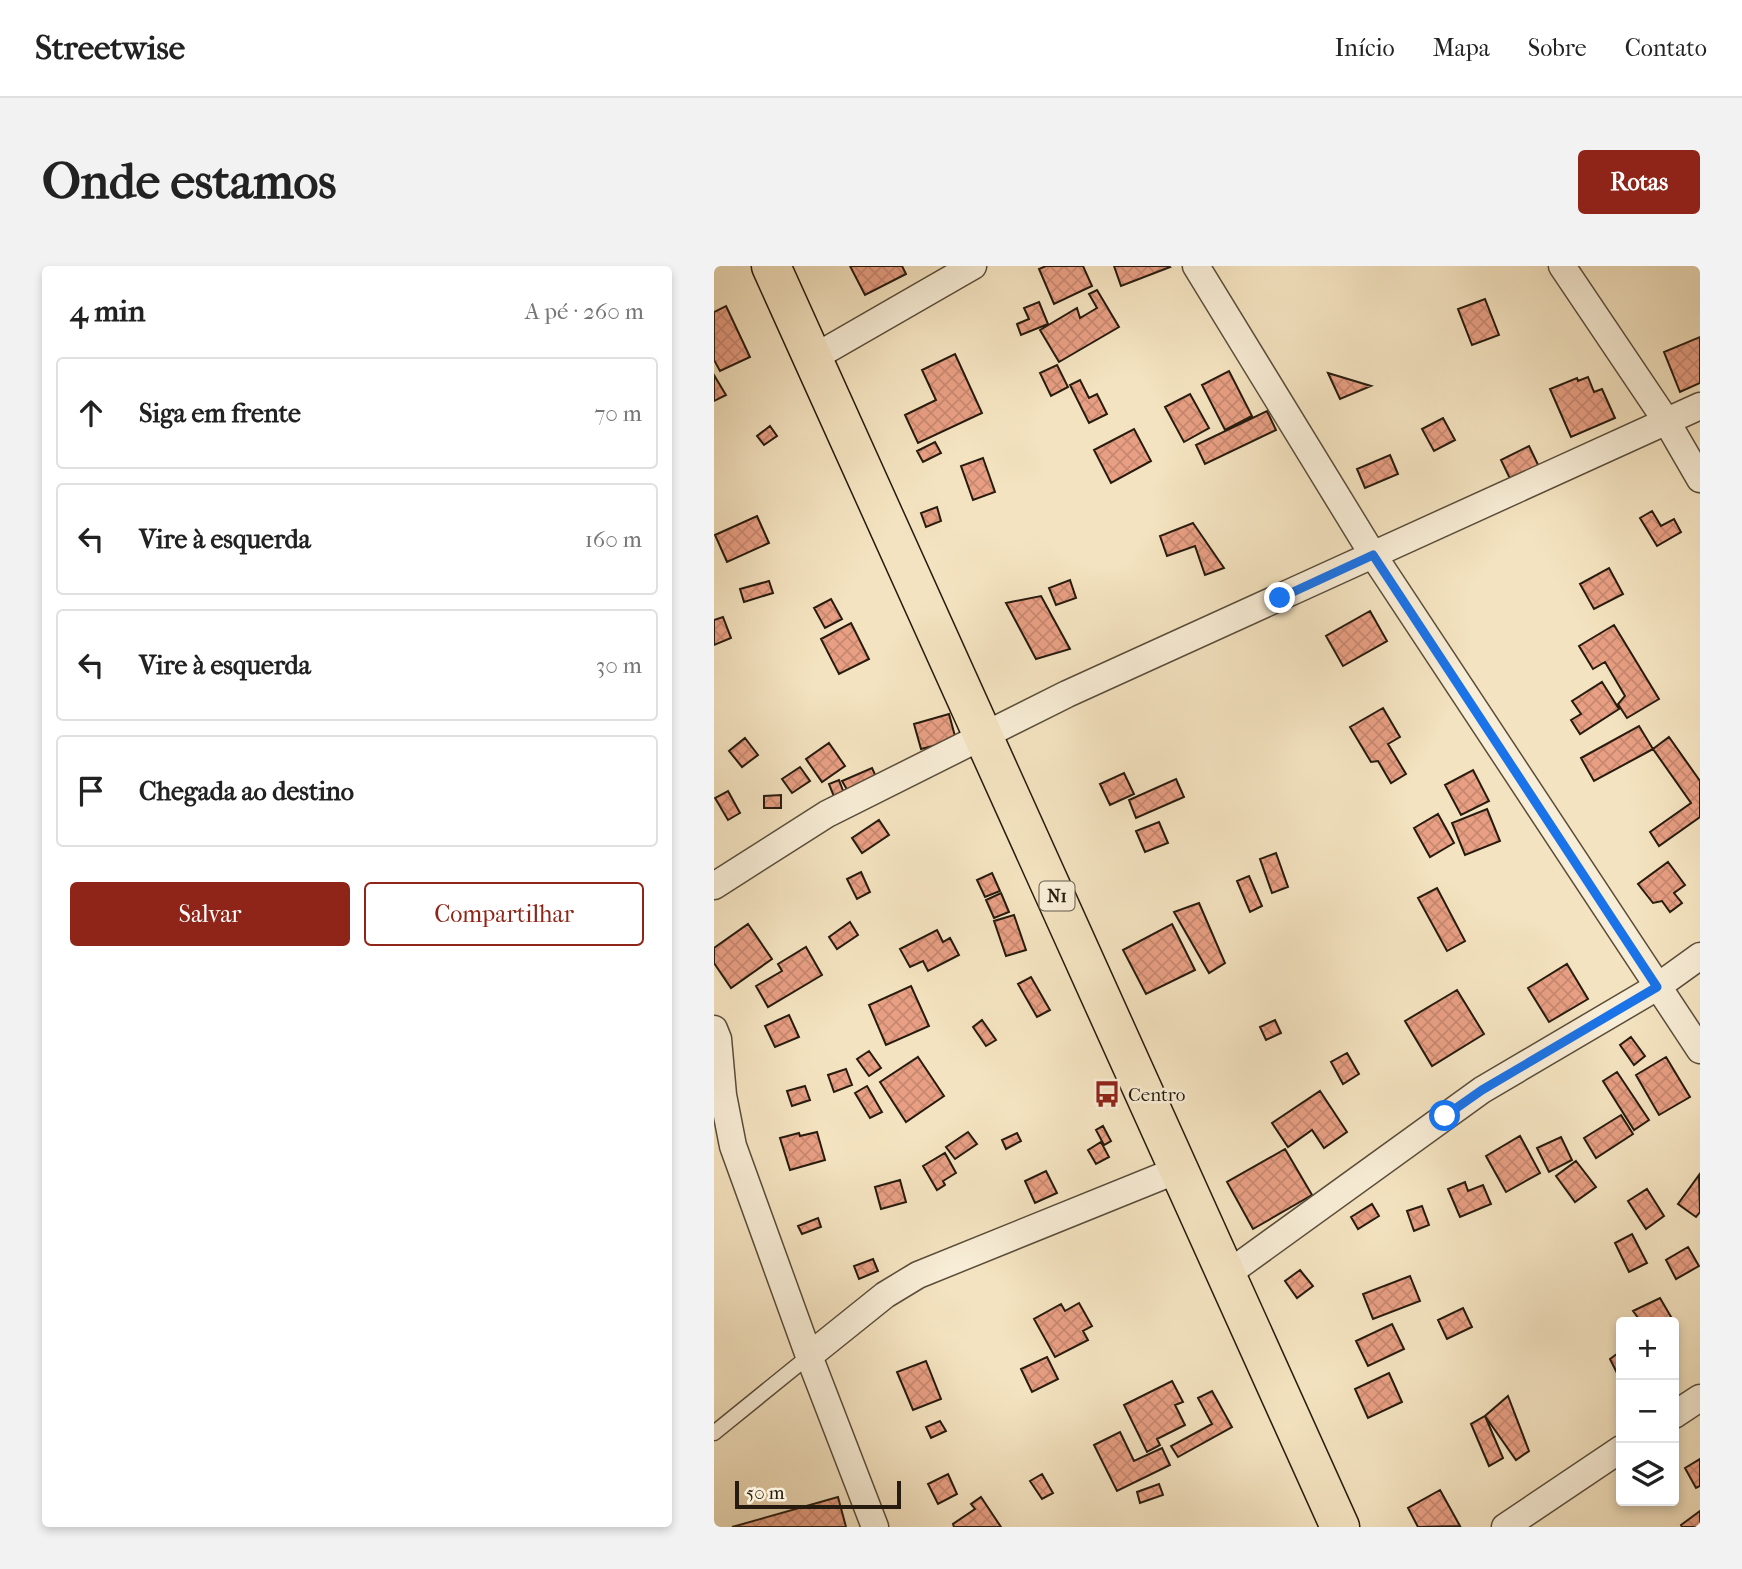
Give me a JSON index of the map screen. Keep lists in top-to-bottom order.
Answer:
{
  "streets": {
    "highway": ["N1"]
  },
  "places": {
    "bus stop": ["Centro"]
  },
  "scale_bar": "50 m",
  "page": {
    "header": "Streetwise",
    "nav": [
      "Início",
      "Mapa",
      "Sobre",
      "Contato"
    ],
    "buttons": [
      "Rotas",
      ["Salvar", "Compartilhar"]
    ],
    "title": "Onde estamos",
    "heading": ["4 min", "A pé · 260 m"],
    "list": [
      ["Siga em frente", "70 m"],
      ["Vire à esquerda", "160 m"],
      ["Vire à esquerda", "30 m"],
      "Chegada ao destino"
    ],
    "map_buttons": ["+", "−"],
    "scale": "50 m"
  }
}
